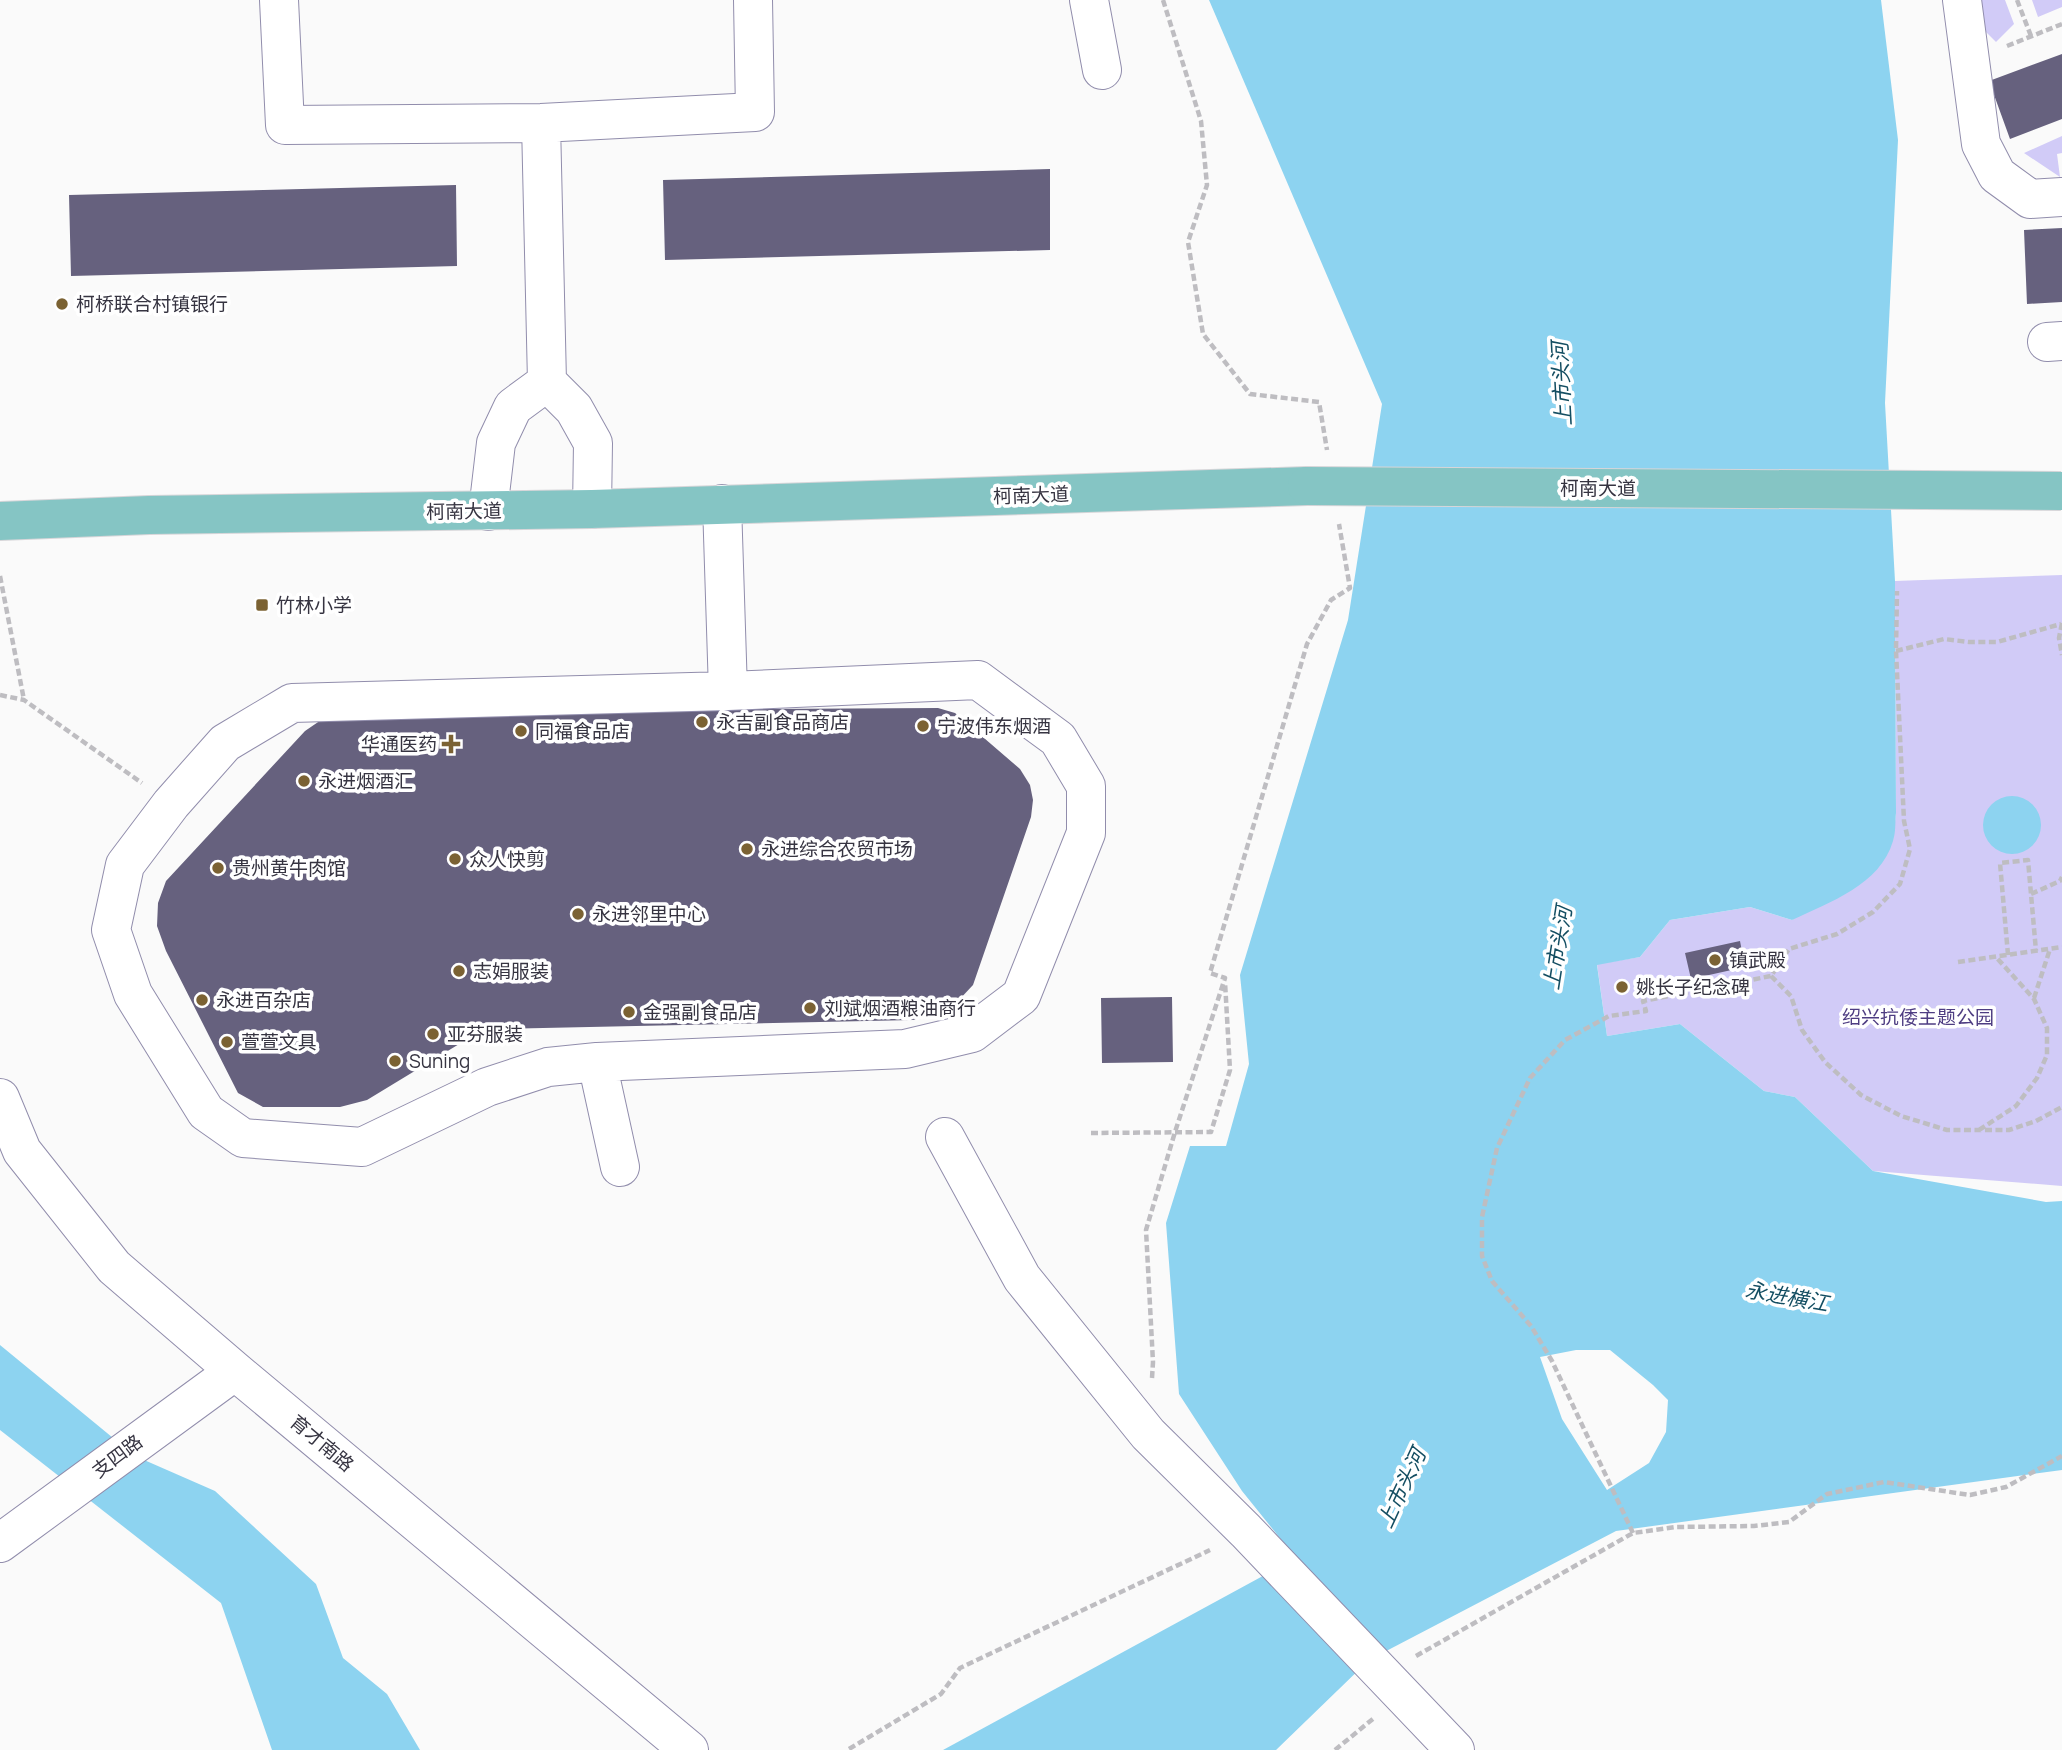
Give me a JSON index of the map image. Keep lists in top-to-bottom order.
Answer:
{
  "streets": {
    "main road": ["柯南大道"],
    "street": ["育才南路", "支四路"]
  },
  "crossings": [
    ["育才南路", "支四路"]
  ],
  "water": ["上市头河", "永进横江"],
  "parks": ["绍兴抗倭主题公园"],
  "places": {
    "other": [
      "柯桥联合村镇银行",
      "永吉副食品商店",
      "宁波伟东烟酒",
      "同福食品店",
      "永进烟酒汇",
      "永进综合农贸市场",
      "众人快剪",
      "贵州黄牛肉馆",
      "永进邻里中心",
      "镇武殿",
      "志娟服装",
      "姚长子纪念碑",
      "永进百杂店",
      "刘斌烟酒粮油商行",
      "金强副食品店",
      "亚芬服装",
      "萱萱文具",
      "Suning"
    ],
    "transit": ["竹林小学"],
    "health": ["华通医药"]
  }
}
